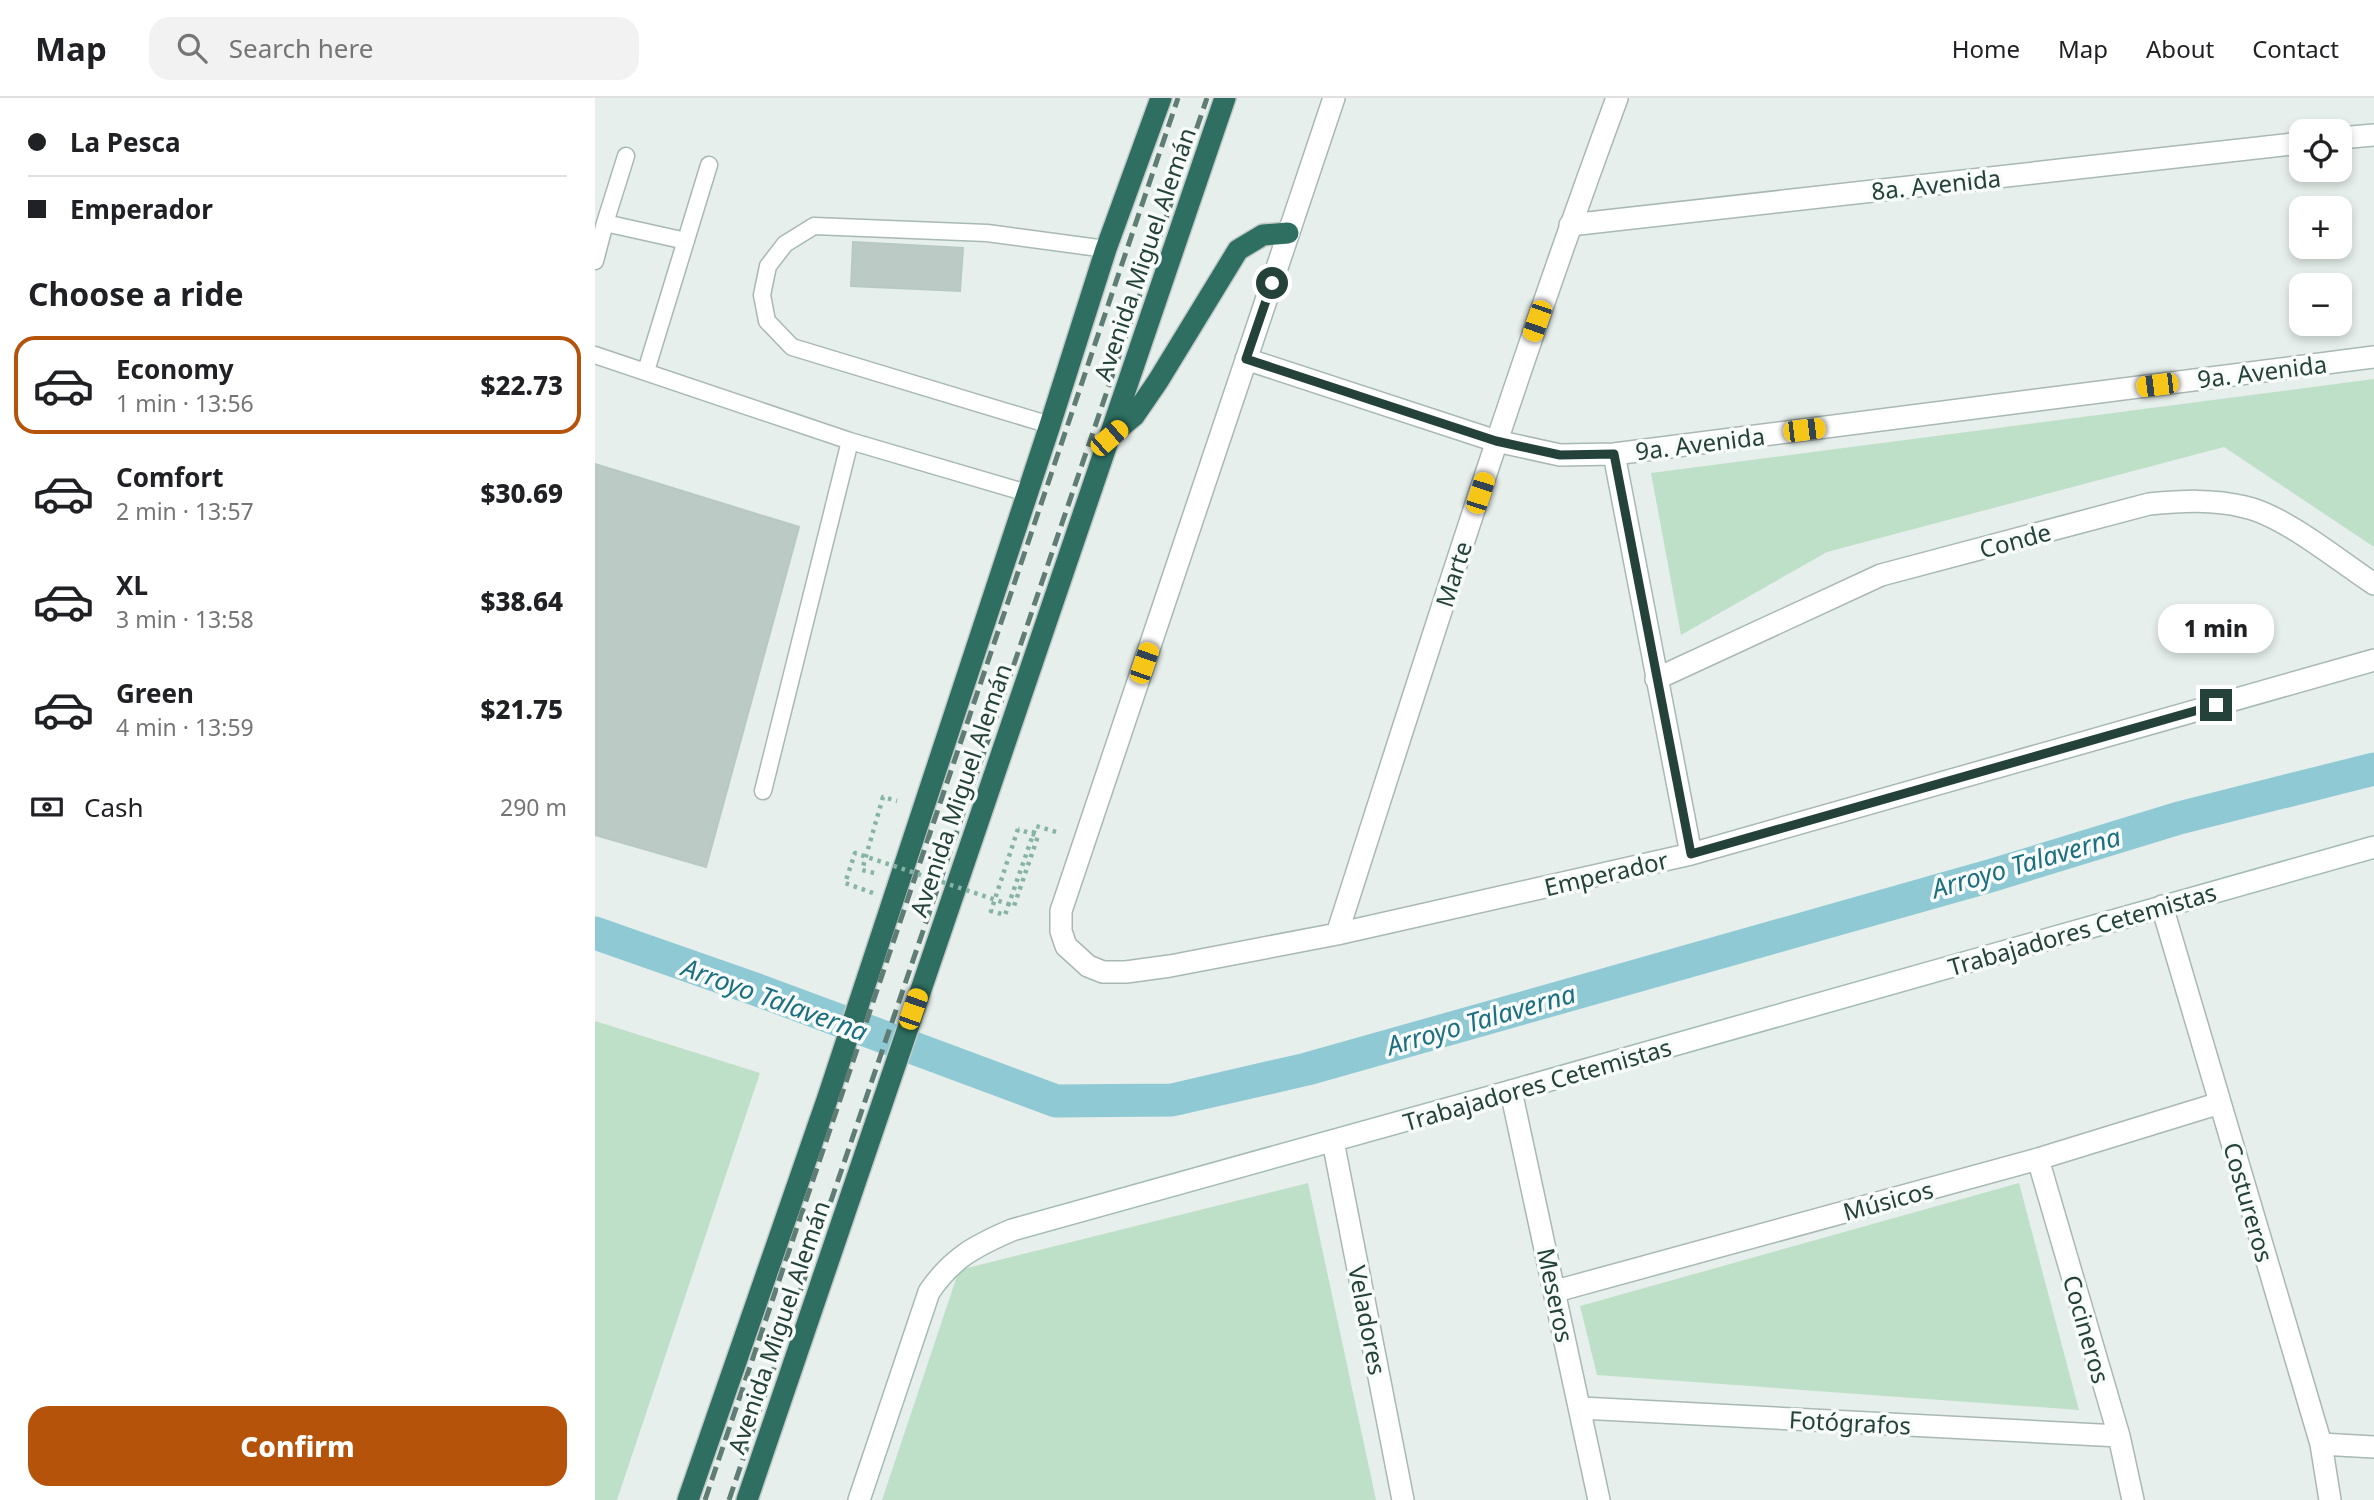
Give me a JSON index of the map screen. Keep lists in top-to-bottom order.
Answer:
{
  "streets": {
    "highway": ["Avenida Miguel Alemán"],
    "street": [
      "8a. Avenida",
      "9a. Avenida",
      "Conde",
      "Marte",
      "Emperador",
      "Trabajadores Cetemistas",
      "Músicos",
      "Costureros",
      "Meseros",
      "Veladores",
      "Cocineros",
      "Fotógrafos"
    ]
  },
  "crossings": [
    ["8a. Avenida", "Marte"],
    ["9a. Avenida", "Marte"],
    ["Marte", "Emperador"],
    ["Trabajadores Cetemistas", "Costureros"],
    ["Trabajadores Cetemistas", "Meseros"],
    ["Trabajadores Cetemistas", "Veladores"],
    ["Músicos", "Costureros"],
    ["Músicos", "Meseros"],
    ["Músicos", "Cocineros"],
    ["Meseros", "Fotógrafos"],
    ["Cocineros", "Fotógrafos"]
  ],
  "water": ["Arroyo Talaverna"],
  "page": {
    "header": "Map",
    "search": "Search here",
    "nav": [
      "Home",
      "Map",
      "About",
      "Contact"
    ],
    "banner": ["La Pesca", "Emperador"],
    "map_buttons": ["+", "−"],
    "heading": "Choose a ride",
    "list": [
      {
        "name": "Economy",
        "note": "1 min · 13:56",
        "value": "$22.73"
      },
      {
        "name": "Comfort",
        "note": "2 min · 13:57",
        "value": "$30.69"
      },
      {
        "name": "XL",
        "note": "3 min · 13:58",
        "value": "$38.64"
      },
      {
        "name": "Green",
        "note": "4 min · 13:59",
        "value": "$21.75"
      }
    ],
    "bubble": "1 min",
    "pay": ["Cash", "290 m"],
    "buttons": "Confirm"
  }
}
